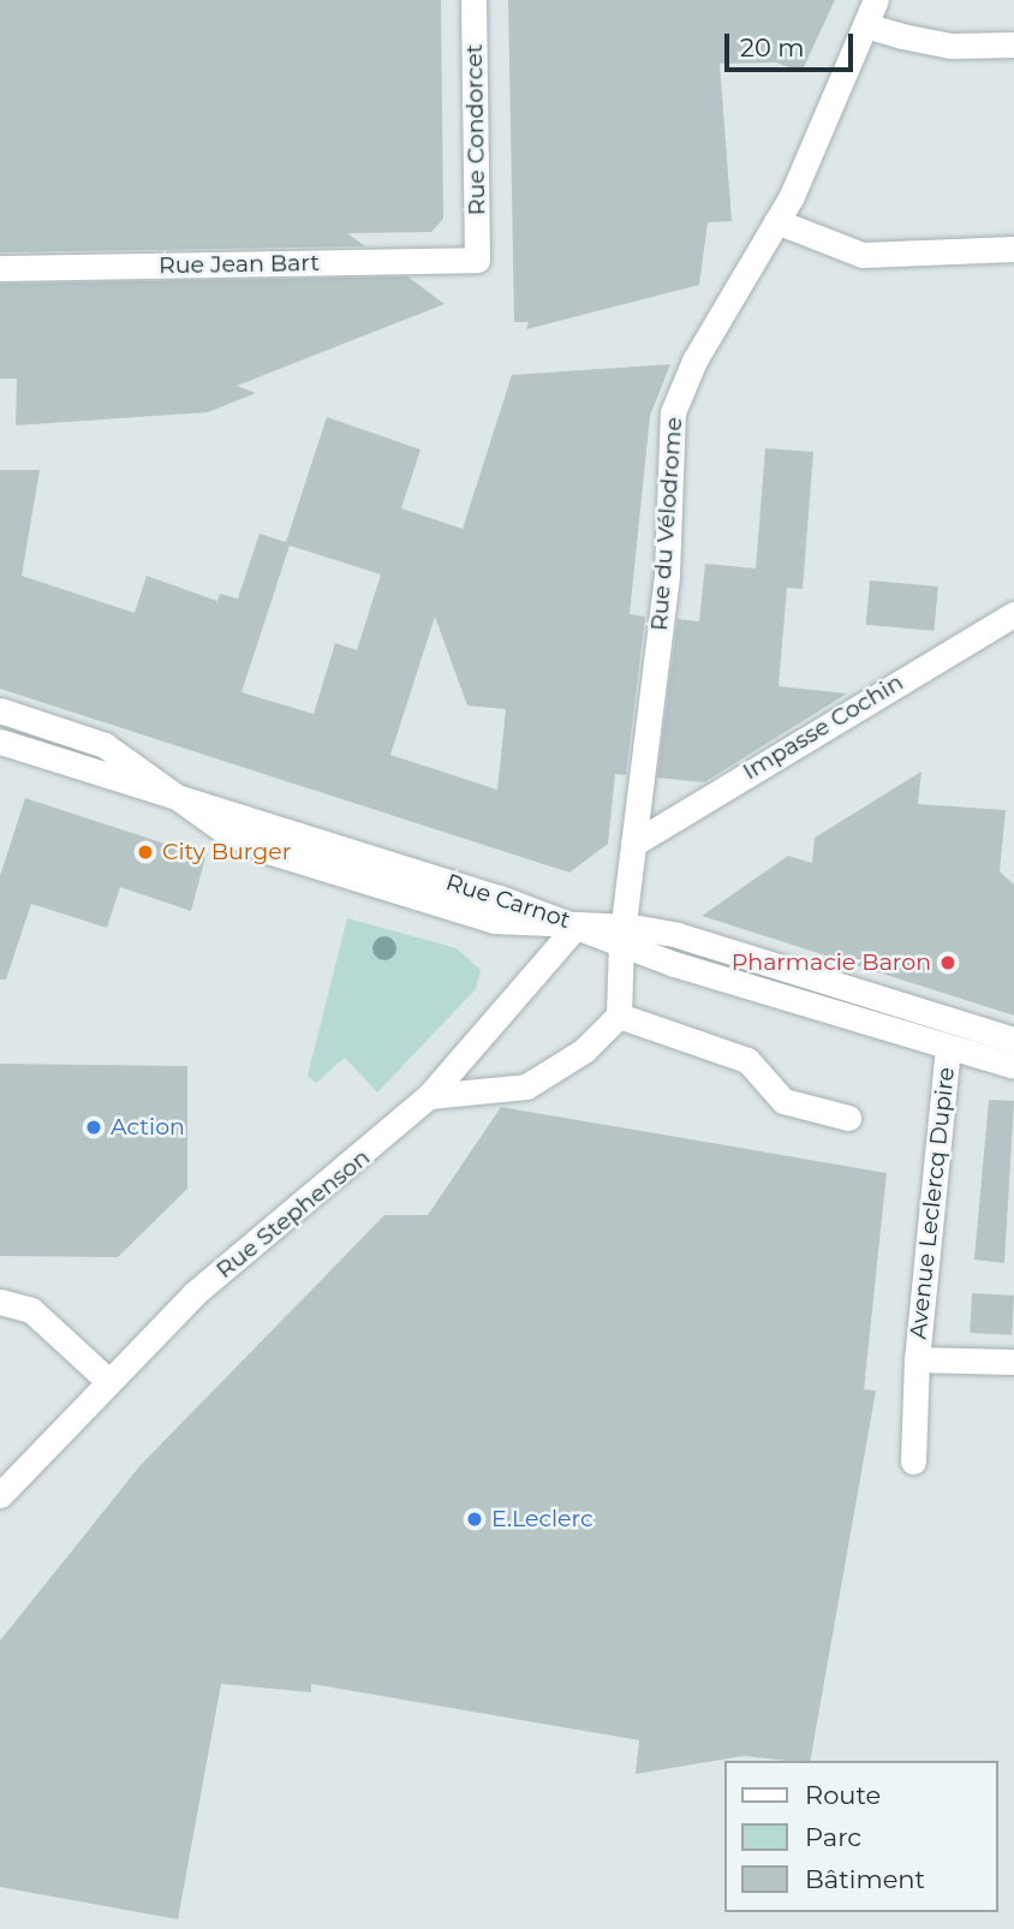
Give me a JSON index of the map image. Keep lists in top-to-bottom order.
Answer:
{
  "streets": {
    "street": [
      "Rue Condorcet",
      "Rue Jean Bart",
      "Rue du Vélodrome",
      "Impasse Cochin",
      "Rue Carnot",
      "Avenue Leclercq Dupire",
      "Rue Stephenson"
    ]
  },
  "crossings": [
    ["Rue Condorcet", "Rue Jean Bart"],
    ["Rue du Vélodrome", "Impasse Cochin"],
    ["Rue du Vélodrome", "Rue Carnot"],
    ["Rue Carnot", "Avenue Leclercq Dupire"],
    ["Rue Carnot", "Rue Stephenson"]
  ],
  "places": [
    "City Burger",
    "Pharmacie Baron",
    "Action",
    "E.Leclerc"
  ],
  "legend": ["Route", "Parc", "Bâtiment"],
  "scale_bar": "20 m"
}
